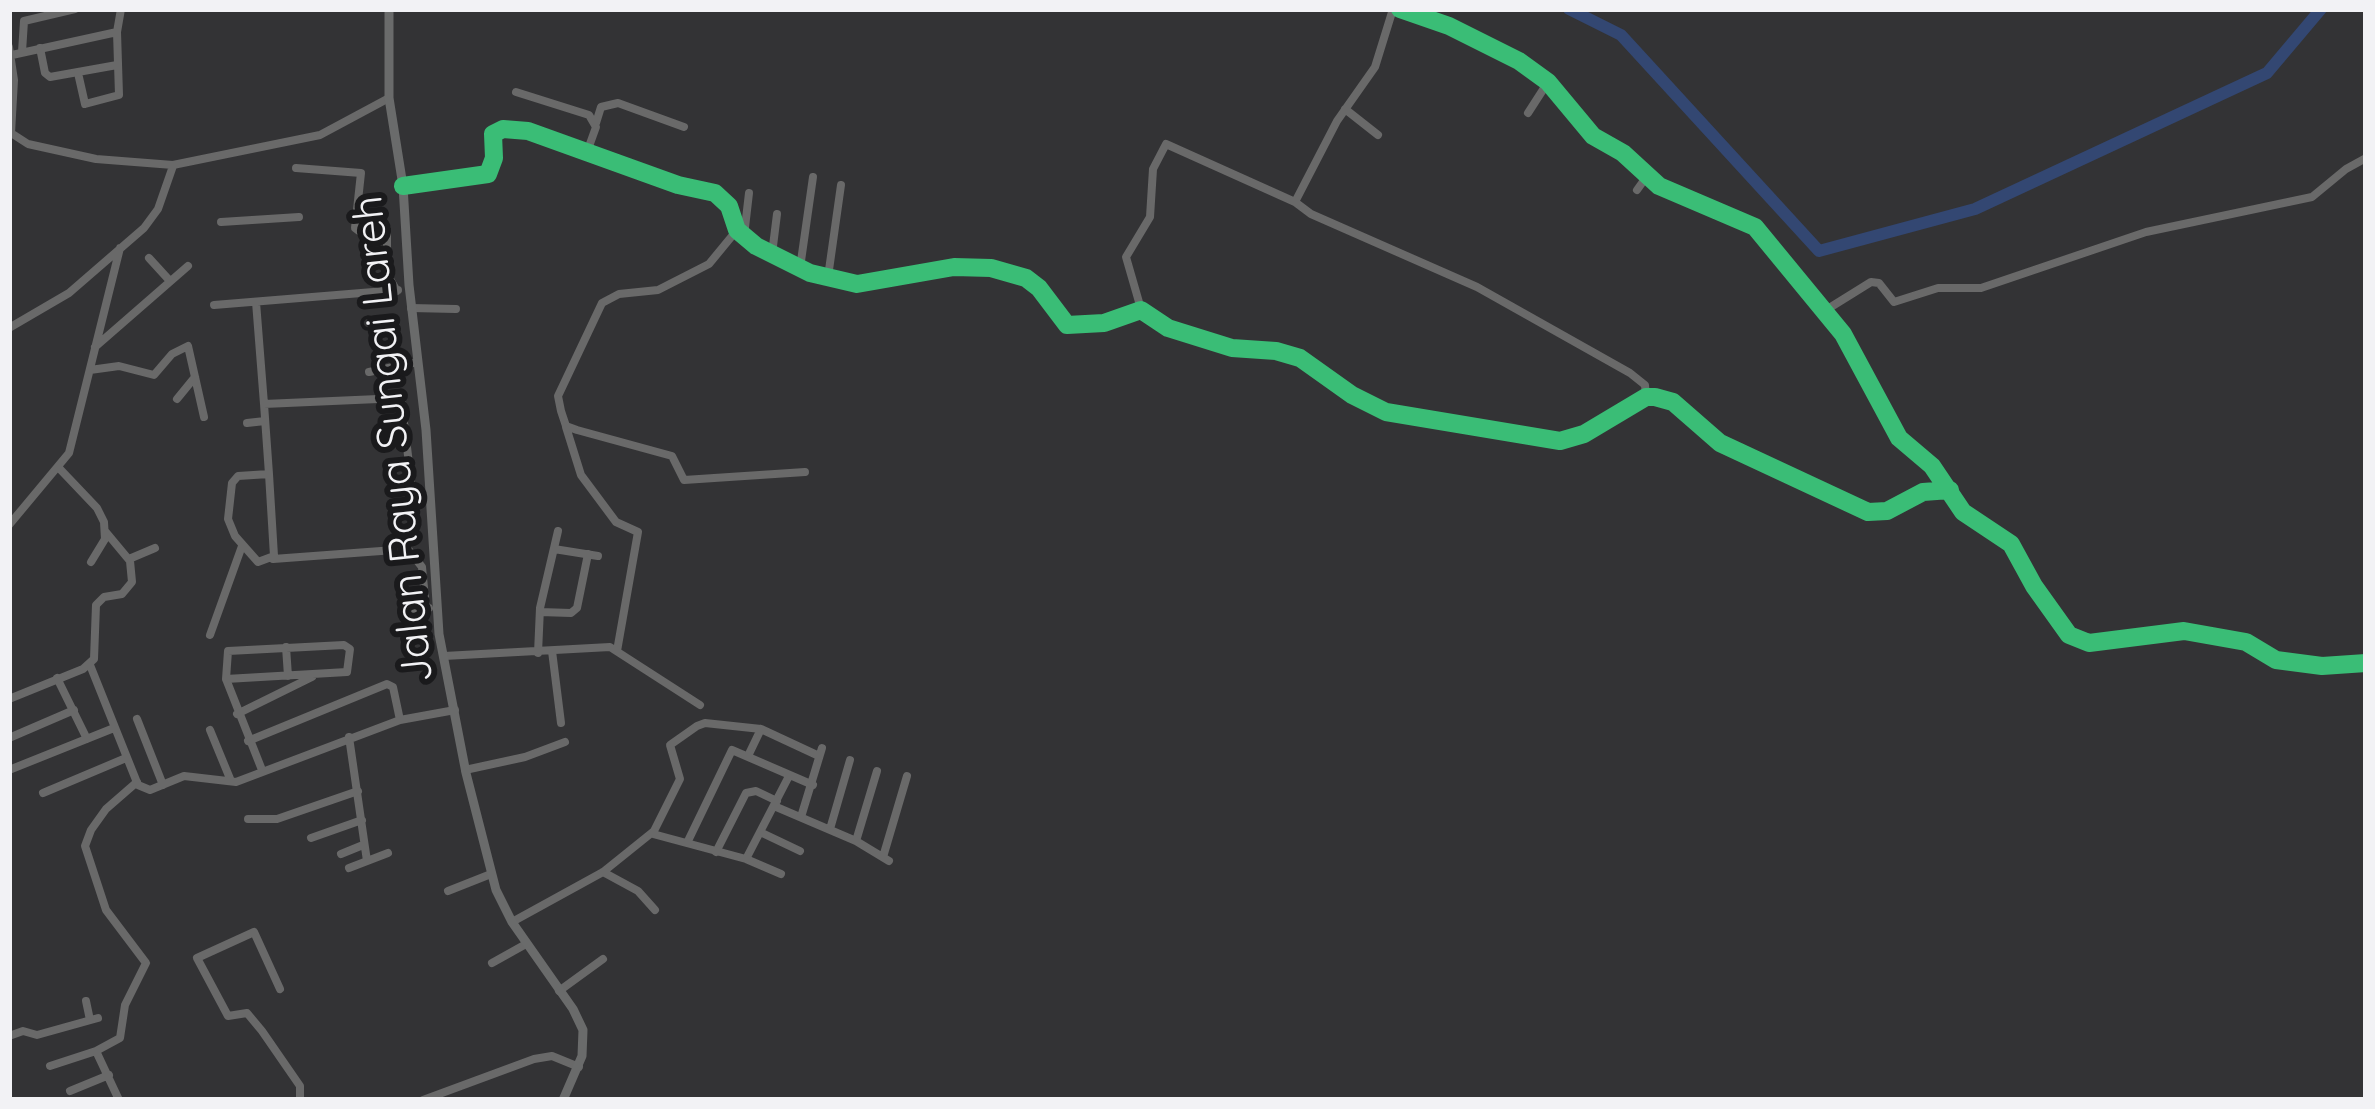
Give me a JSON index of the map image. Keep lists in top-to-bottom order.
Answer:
{
  "streets": {
    "street": ["Jalan Raya Sungai Lareh"]
  }
}
